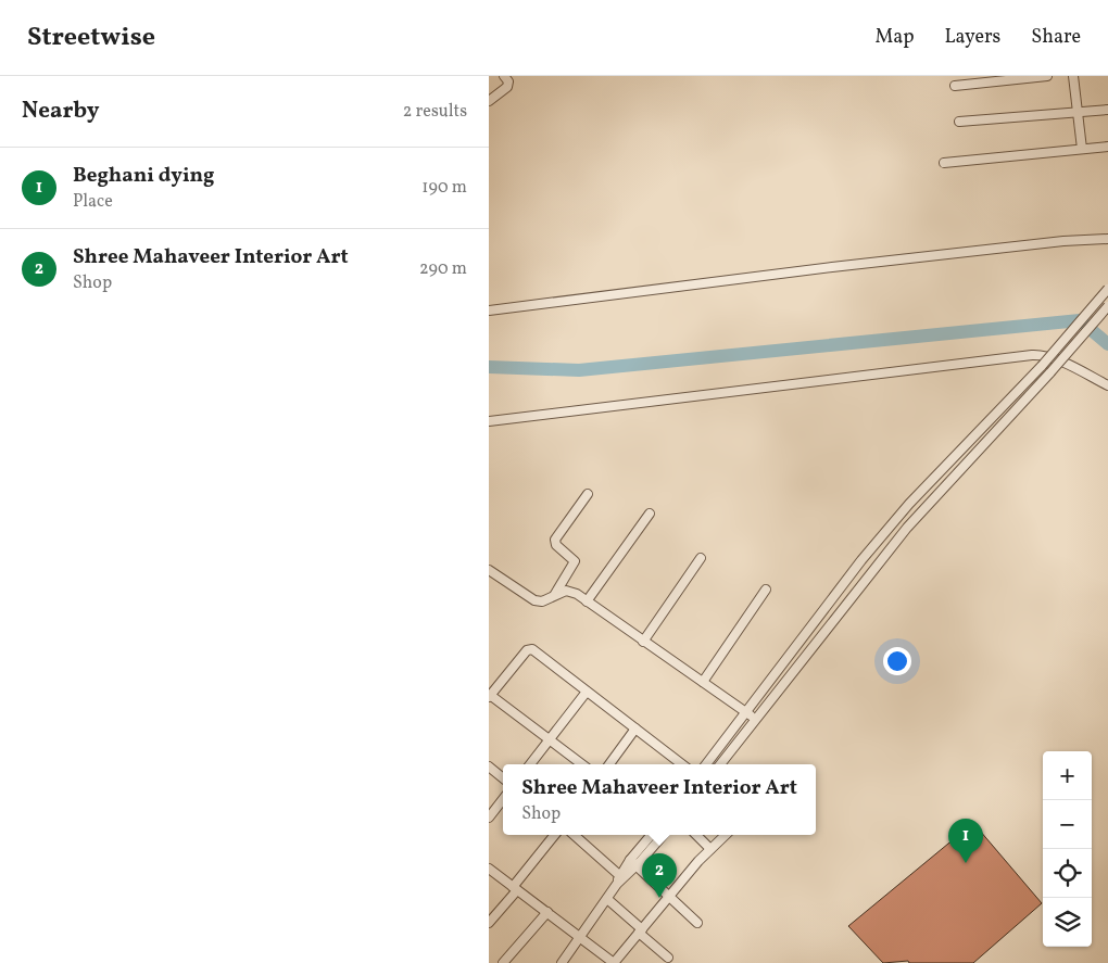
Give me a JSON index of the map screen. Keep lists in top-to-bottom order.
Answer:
{
  "page": {
    "header": "Streetwise",
    "nav": ["Map", "Layers", "Share"],
    "heading": ["Nearby", "2 results"],
    "list": [
      {
        "mark": "1",
        "name": "Beghani dying",
        "note": "Place",
        "value": "190 m"
      },
      {
        "mark": "2",
        "name": "Shree Mahaveer Interior Art",
        "note": "Shop",
        "value": "290 m"
      }
    ],
    "map_buttons": ["+", "−"],
    "popup": ["Shree Mahaveer Interior Art", "Shop"],
    "pins": ["1", "2"]
  }
}
